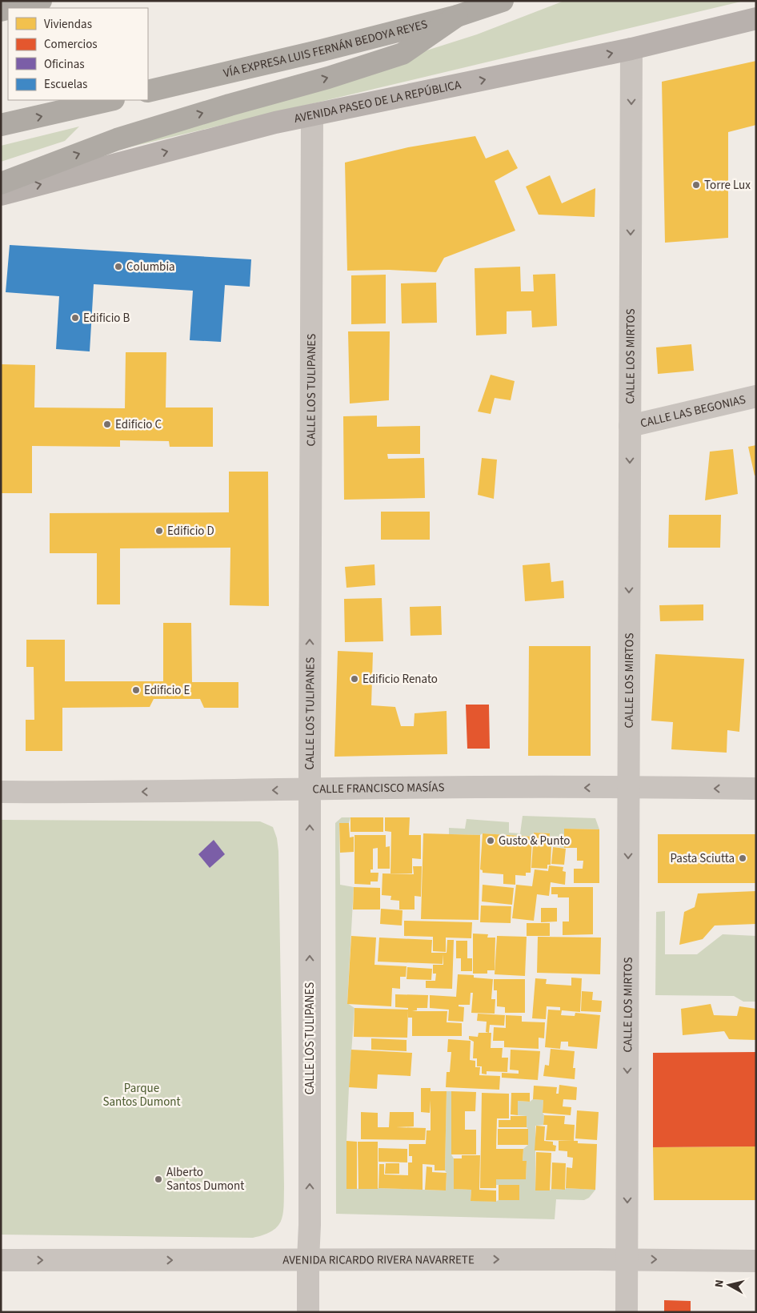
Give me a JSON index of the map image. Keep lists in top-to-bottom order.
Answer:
{
  "streets": {
    "highway": ["VÍA EXPRESA LUIS FERNÁN BEDOYA REYES"],
    "main road": ["AVENIDA PASEO DE LA REPÚBLICA"],
    "street": [
      "CALLE LOS MIRTOS",
      "CALLE LOS TULIPANES",
      "CALLE LAS BEGONIAS",
      "CALLE FRANCISCO MASÍAS",
      "AVENIDA RICARDO RIVERA NAVARRETE"
    ]
  },
  "crossings": [
    ["AVENIDA PASEO DE LA REPÚBLICA", "CALLE LOS MIRTOS"],
    ["AVENIDA PASEO DE LA REPÚBLICA", "CALLE LOS TULIPANES"],
    ["CALLE LOS MIRTOS", "CALLE LAS BEGONIAS"],
    ["CALLE LOS MIRTOS", "CALLE FRANCISCO MASÍAS"],
    ["CALLE LOS MIRTOS", "AVENIDA RICARDO RIVERA NAVARRETE"],
    ["CALLE LOS TULIPANES", "CALLE FRANCISCO MASÍAS"],
    ["CALLE LOS TULIPANES", "AVENIDA RICARDO RIVERA NAVARRETE"]
  ],
  "one_way": [
    "AVENIDA PASEO DE LA REPÚBLICA",
    "CALLE LOS MIRTOS",
    "CALLE LOS TULIPANES",
    "CALLE FRANCISCO MASÍAS",
    "AVENIDA RICARDO RIVERA NAVARRETE"
  ],
  "parks": ["Parque Santos Dumont"],
  "places": [
    "Torre Lux",
    "Columbia",
    "Edificio B",
    "Edificio C",
    "Edificio D",
    "Edificio Renato",
    "Edificio E",
    "Gusto & Punto",
    "Pasta Sciutta",
    "Alberto Santos Dumont"
  ],
  "legend": [
    "Viviendas",
    "Comercios",
    "Oficinas",
    "Escuelas"
  ],
  "north": "left"
}
